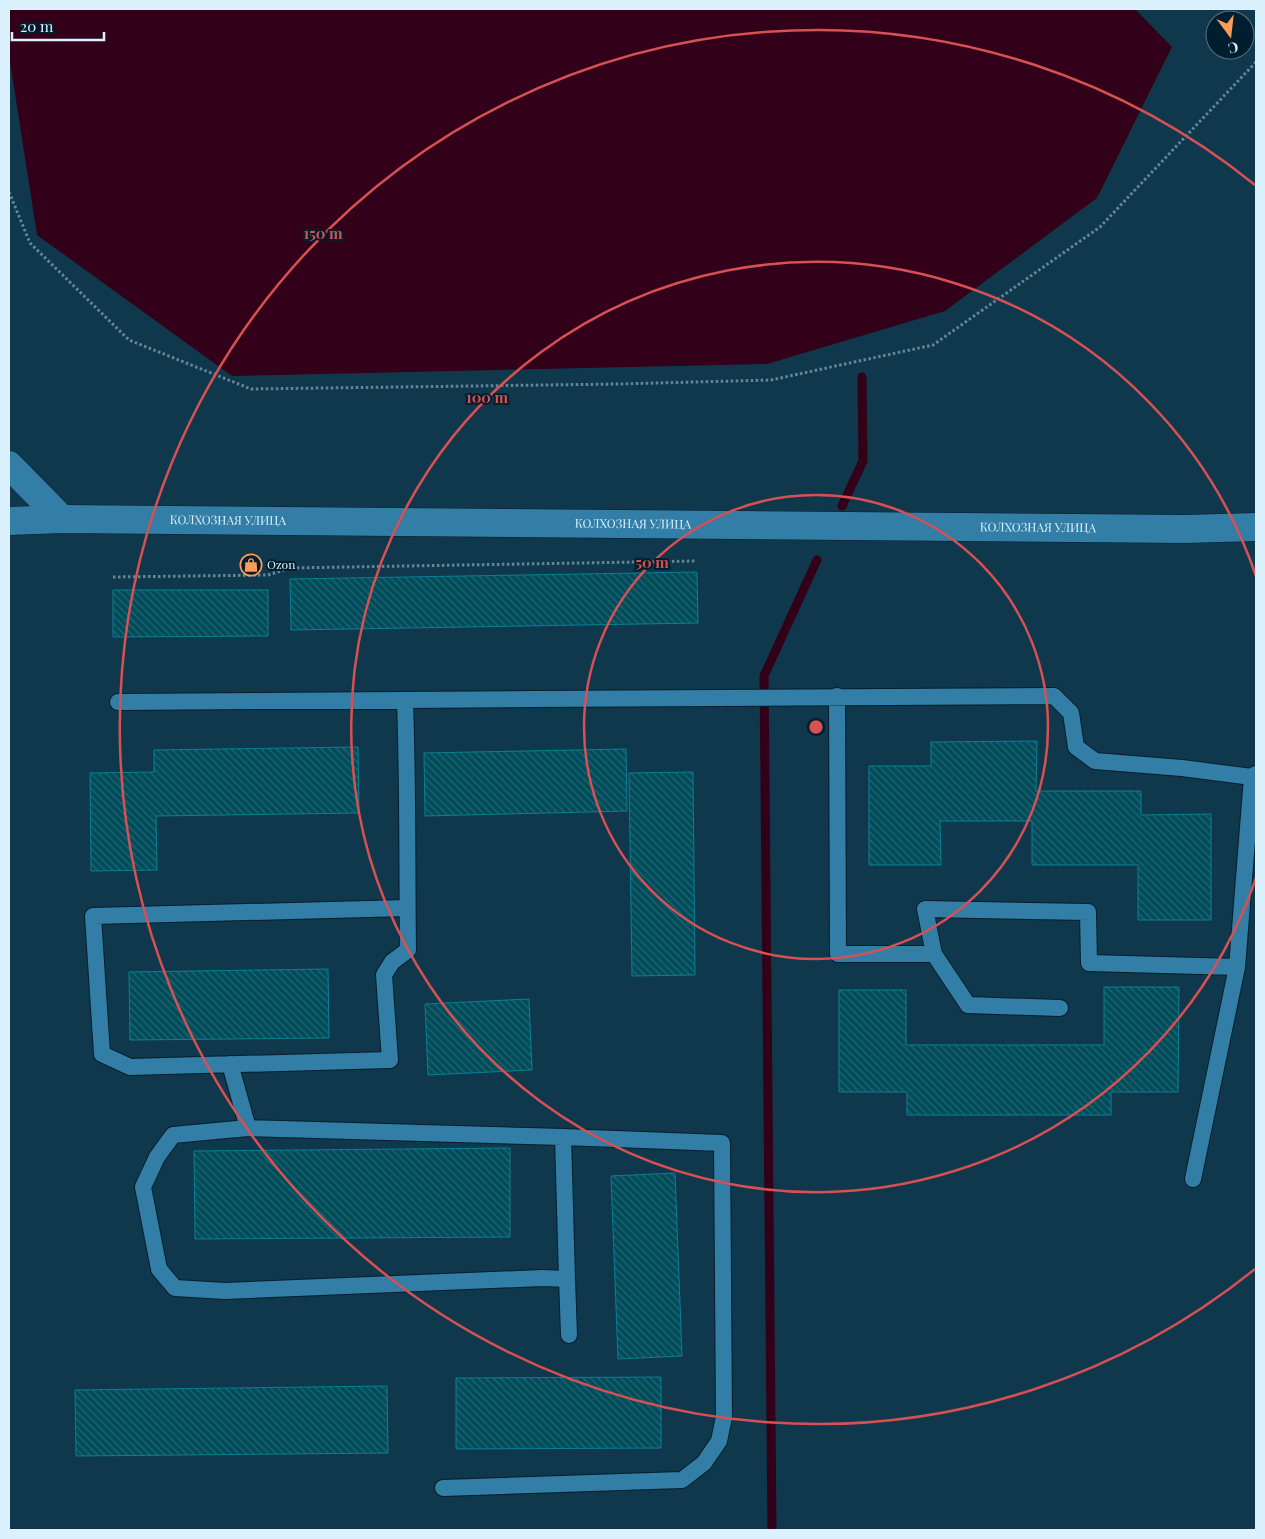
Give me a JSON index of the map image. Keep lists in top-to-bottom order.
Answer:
{
  "streets": {
    "street": ["КОЛХОЗНАЯ УЛИЦА"]
  },
  "places": {
    "shop": ["Ozon"]
  },
  "scale_bar": "20 m",
  "north": "bottom",
  "rings": ["150 m", "100 m", "50 m"]
}
